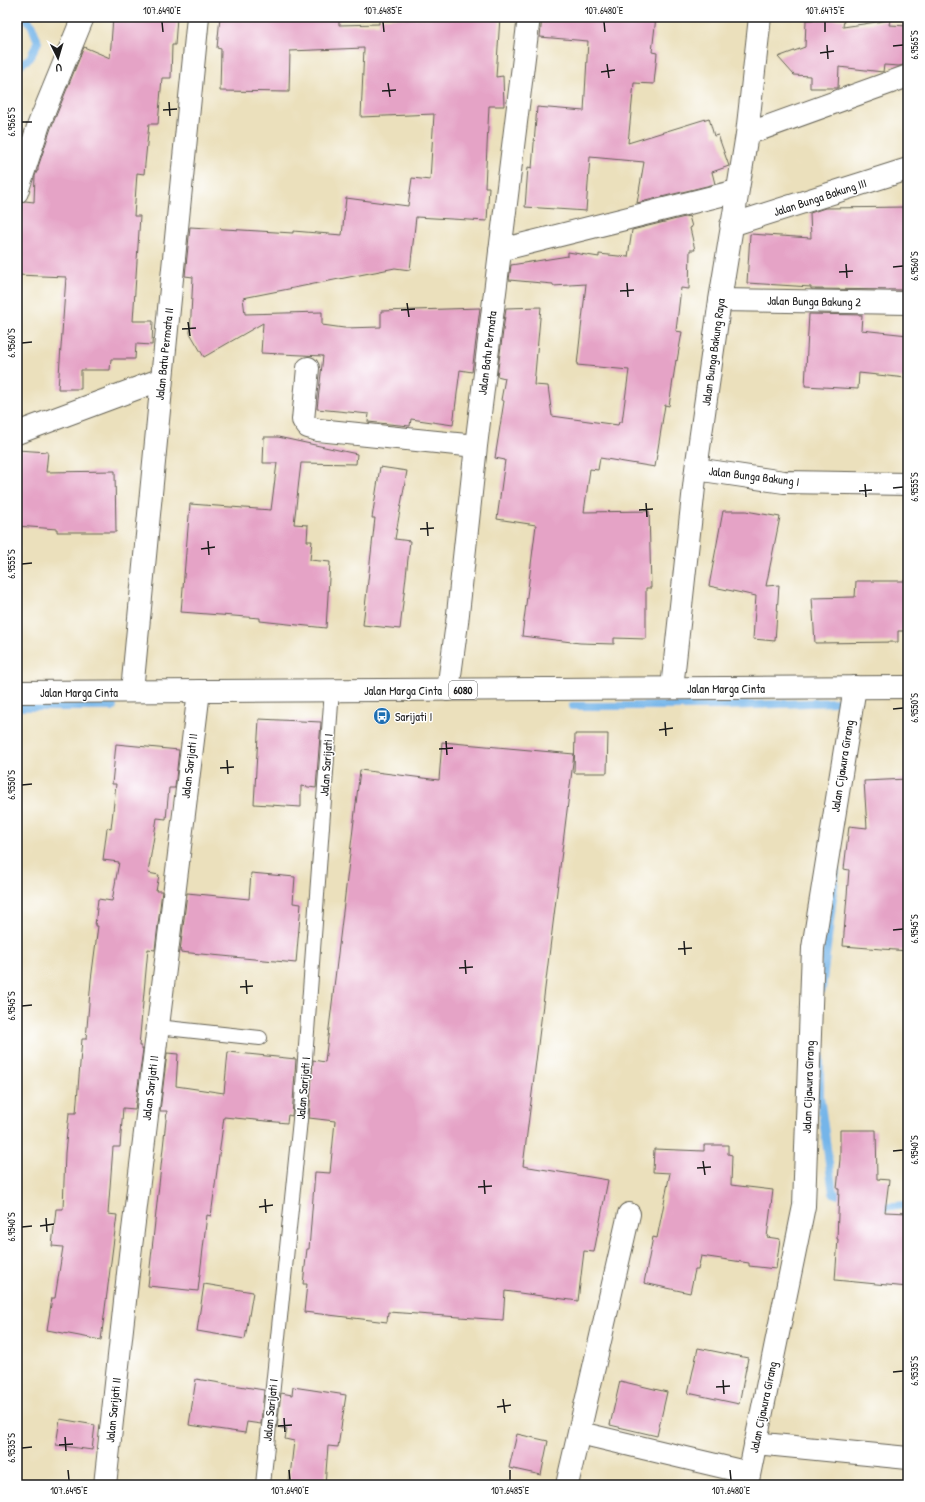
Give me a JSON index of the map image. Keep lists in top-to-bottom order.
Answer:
{
  "streets": {
    "street": [
      "Jalan Bunga Bakung III",
      "Jalan Bunga Bakung 2",
      "Jalan Bunga Bakung Raya",
      "Jalan Batu Permata",
      "Jalan Batu Permata II",
      "Jalan Bunga Bakung I",
      "Jalan Marga Cinta",
      "6080",
      "Jalan Sarijati II",
      "Jalan Cijawura Girang"
    ],
    "lane": ["Jalan Sarijati I"]
  },
  "crossings": [
    ["Jalan Bunga Bakung III", "Jalan Bunga Bakung Raya"],
    ["Jalan Bunga Bakung 2", "Jalan Bunga Bakung Raya"],
    ["Jalan Bunga Bakung Raya", "Jalan Bunga Bakung I"],
    ["Jalan Bunga Bakung Raya", "Jalan Marga Cinta"],
    ["Jalan Batu Permata", "Jalan Marga Cinta"],
    ["Jalan Batu Permata II", "Jalan Marga Cinta"],
    ["Jalan Marga Cinta", "Jalan Sarijati I"],
    ["Jalan Marga Cinta", "Jalan Sarijati II"],
    ["Jalan Marga Cinta", "Jalan Cijawura Girang"]
  ],
  "places": {
    "bus stop": ["Sarijati I"]
  },
  "north": "bottom",
  "coordinates": [
    "107.6490°E",
    "107.6485°E",
    "107.6480°E",
    "107.6475°E",
    "6.9565°S",
    "6.9560°S",
    "6.9555°S",
    "6.9550°S",
    "6.9545°S",
    "6.9540°S",
    "6.9535°S",
    "107.6495°E"
  ]
}
